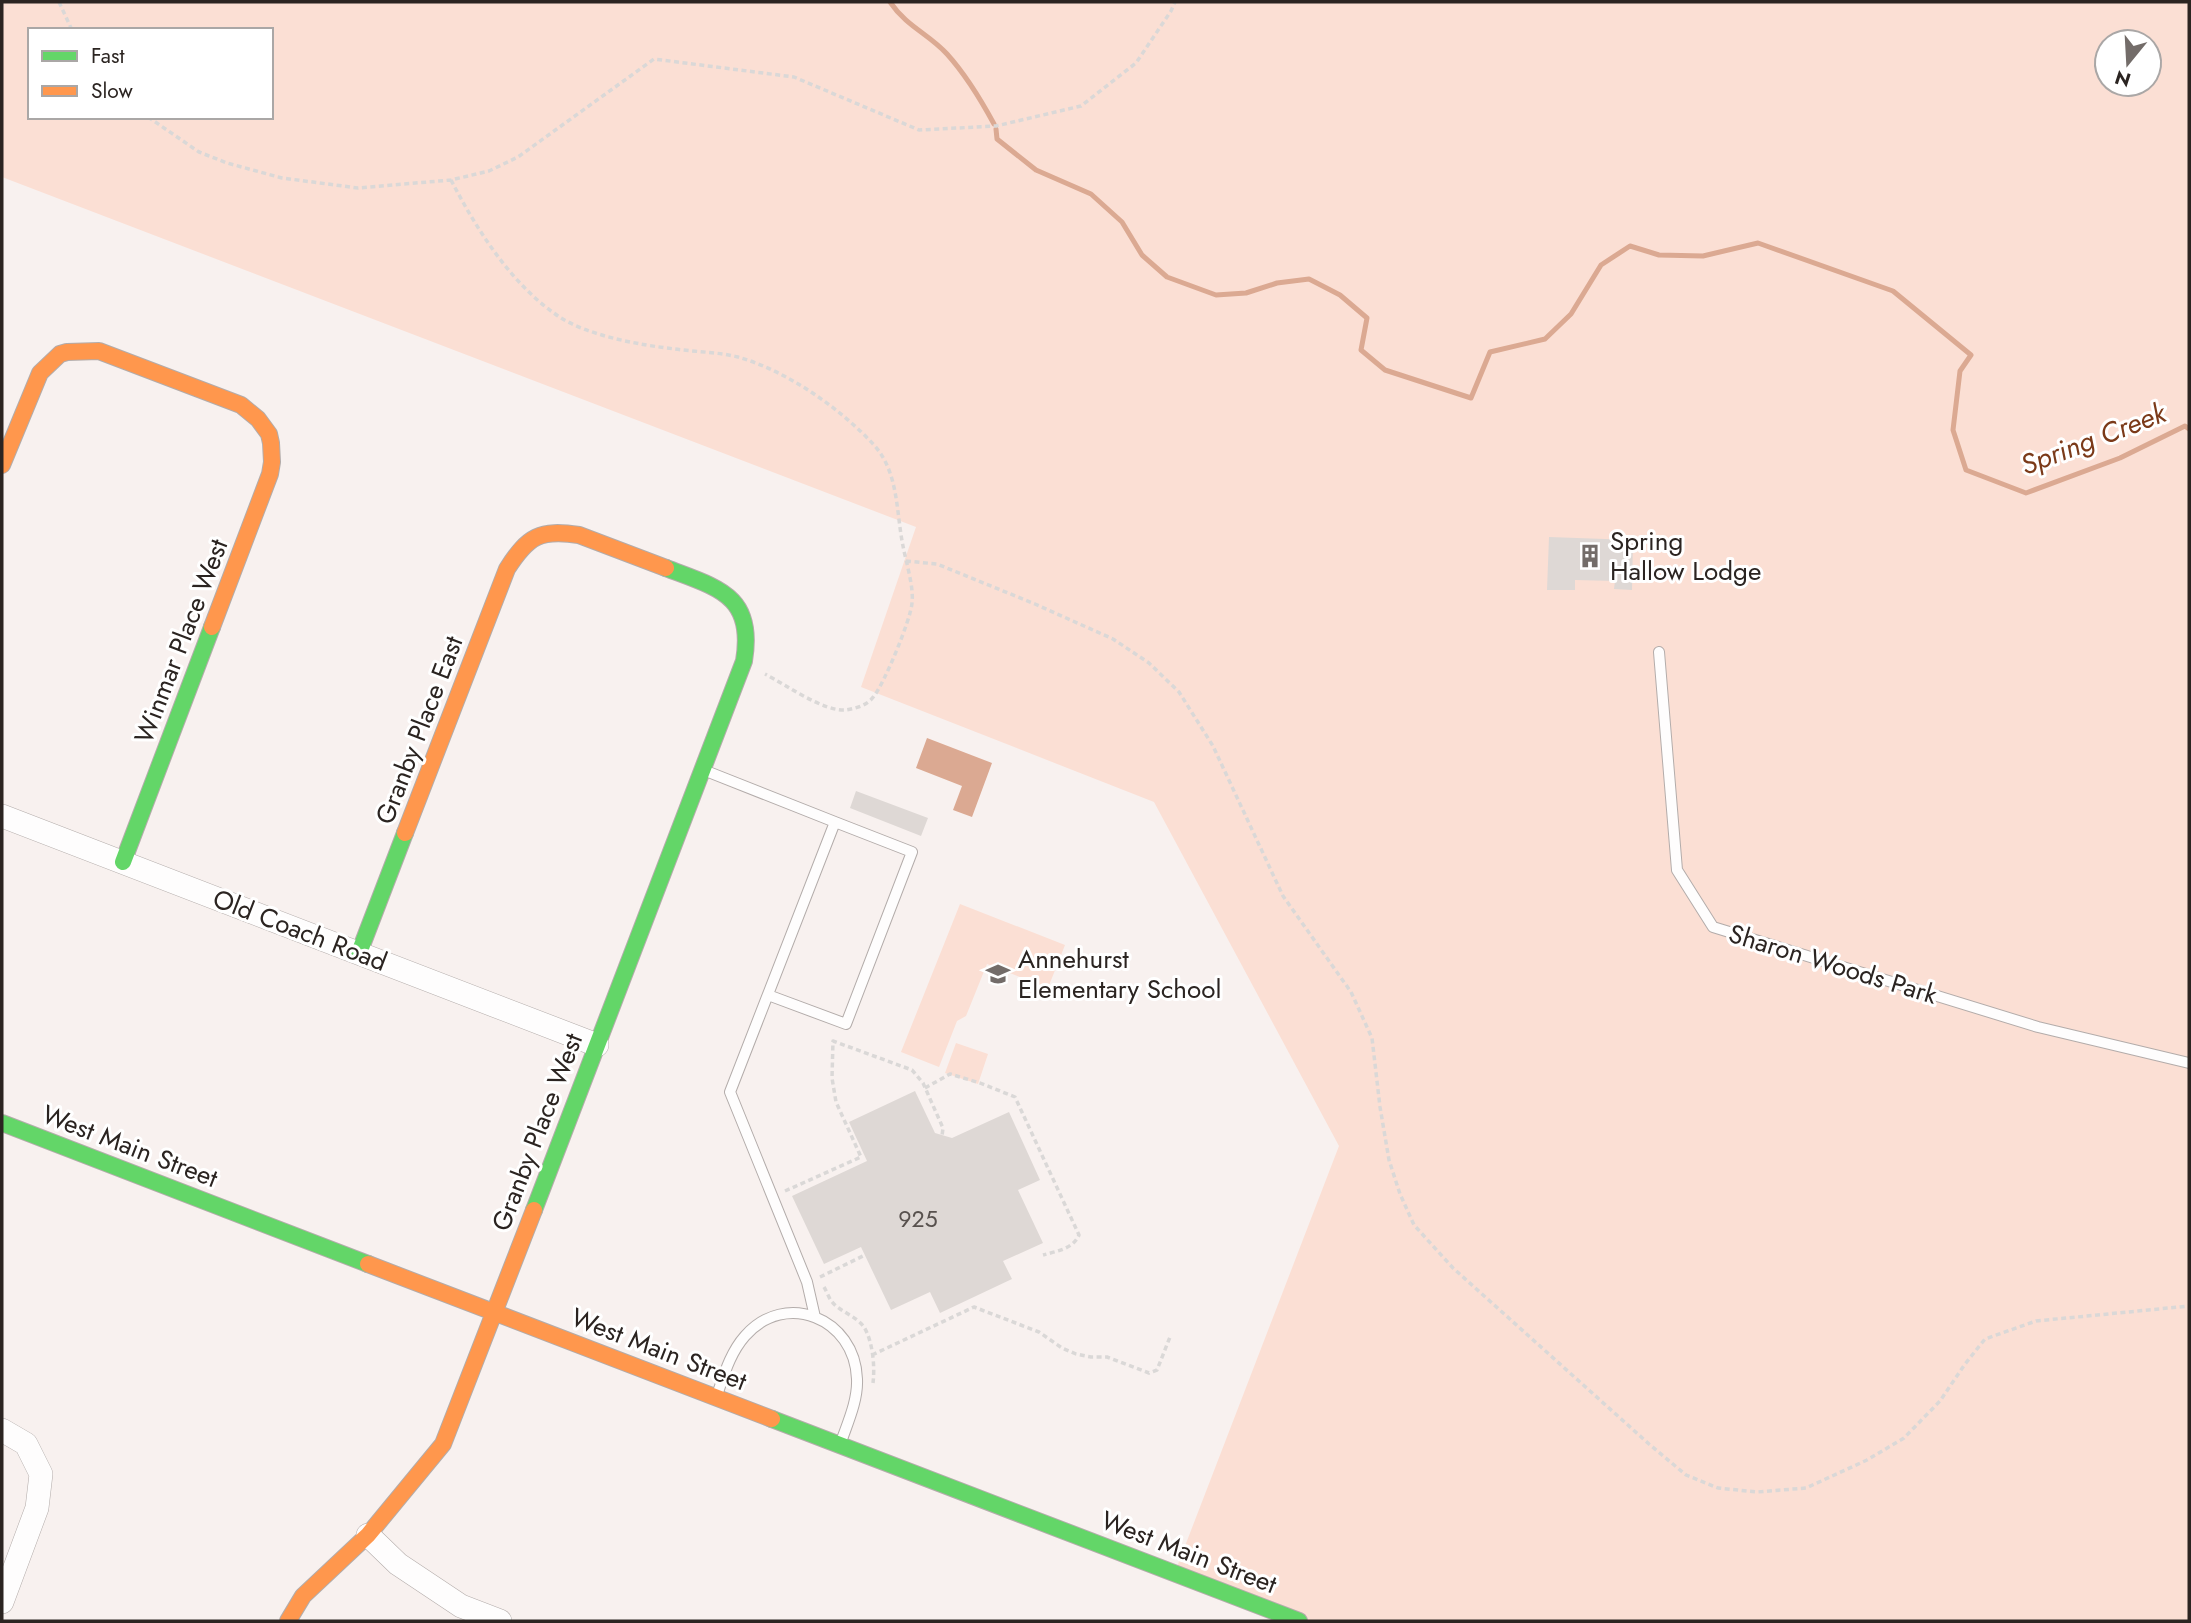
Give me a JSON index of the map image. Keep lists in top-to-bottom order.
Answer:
{
  "streets": {
    "street": [
      "Winmar Place West",
      "Granby Place East",
      "Old Coach Road",
      "Granby Place West",
      "West Main Street"
    ],
    "lane": ["Sharon Woods Park"]
  },
  "crossings": [
    ["Winmar Place West", "Old Coach Road"],
    ["Granby Place East", "Old Coach Road"],
    ["Granby Place East", "Granby Place West"],
    ["Old Coach Road", "Granby Place West"],
    ["Granby Place West", "West Main Street"]
  ],
  "water": ["Spring Creek"],
  "places": {
    "building": ["Spring Hallow Lodge"],
    "school or university": ["Annehurst Elementary School"]
  },
  "house_numbers": ["925"],
  "legend": ["Fast", "Slow"],
  "north": "bottom"
}
